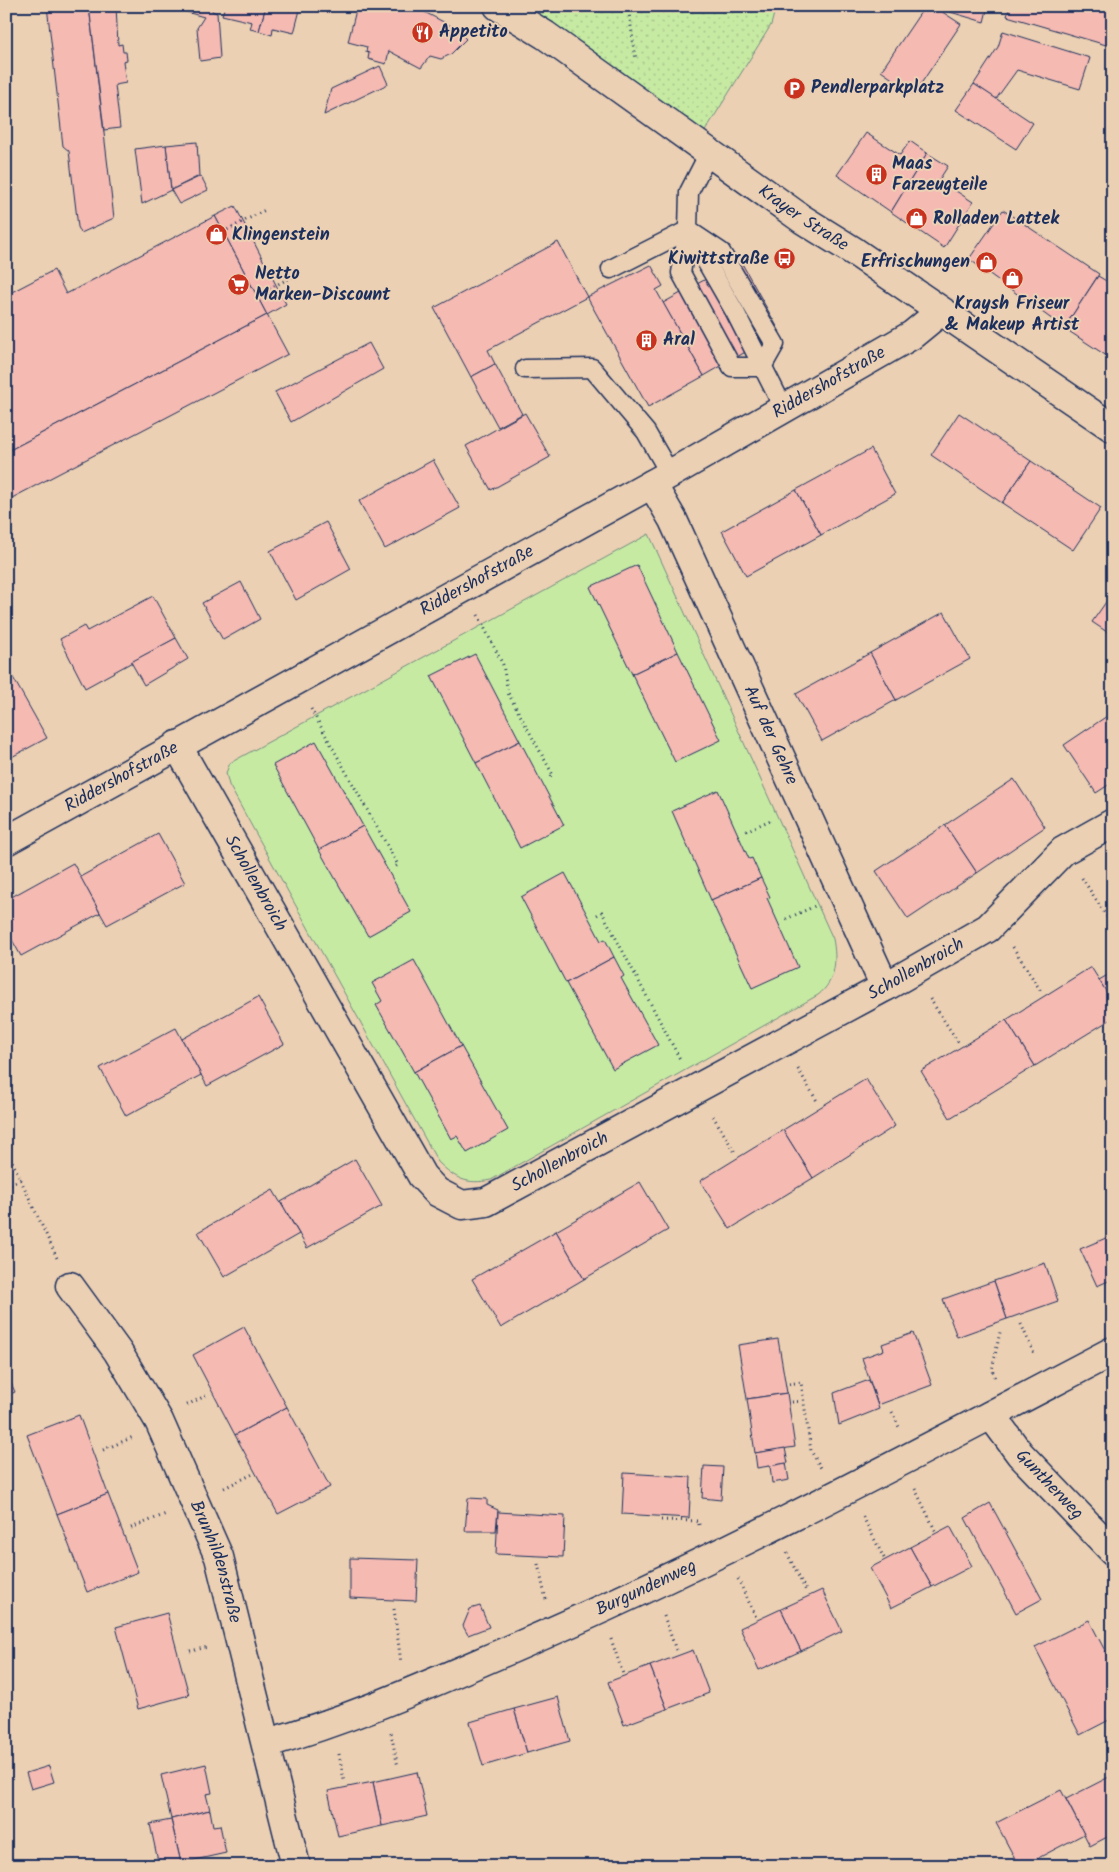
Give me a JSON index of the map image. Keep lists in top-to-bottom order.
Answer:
{
  "streets": {
    "street": [
      "Krayer Straße",
      "Riddershofstraße",
      "Auf der Gehre",
      "Schollenbroich",
      "Guntherweg",
      "Brunhildenstraße",
      "Burgundenweg"
    ]
  },
  "crossings": [
    ["Krayer Straße", "Riddershofstraße"],
    ["Riddershofstraße", "Auf der Gehre"],
    ["Riddershofstraße", "Schollenbroich"],
    ["Auf der Gehre", "Schollenbroich"],
    ["Guntherweg", "Burgundenweg"],
    ["Brunhildenstraße", "Burgundenweg"]
  ],
  "places": {
    "restaurant": ["Appetito"],
    "parking": ["Pendlerparkplatz"],
    "building": ["Maas Farzeugteile", "Aral"],
    "shop": [
      "Rolladen Lattek",
      "Klingenstein",
      "Erfrischungen",
      "Kraysh Friseur & Makeup Artist"
    ],
    "bus stop": ["Kiwittstraße"],
    "supermarket": ["Netto Marken-Discount"]
  }
}
